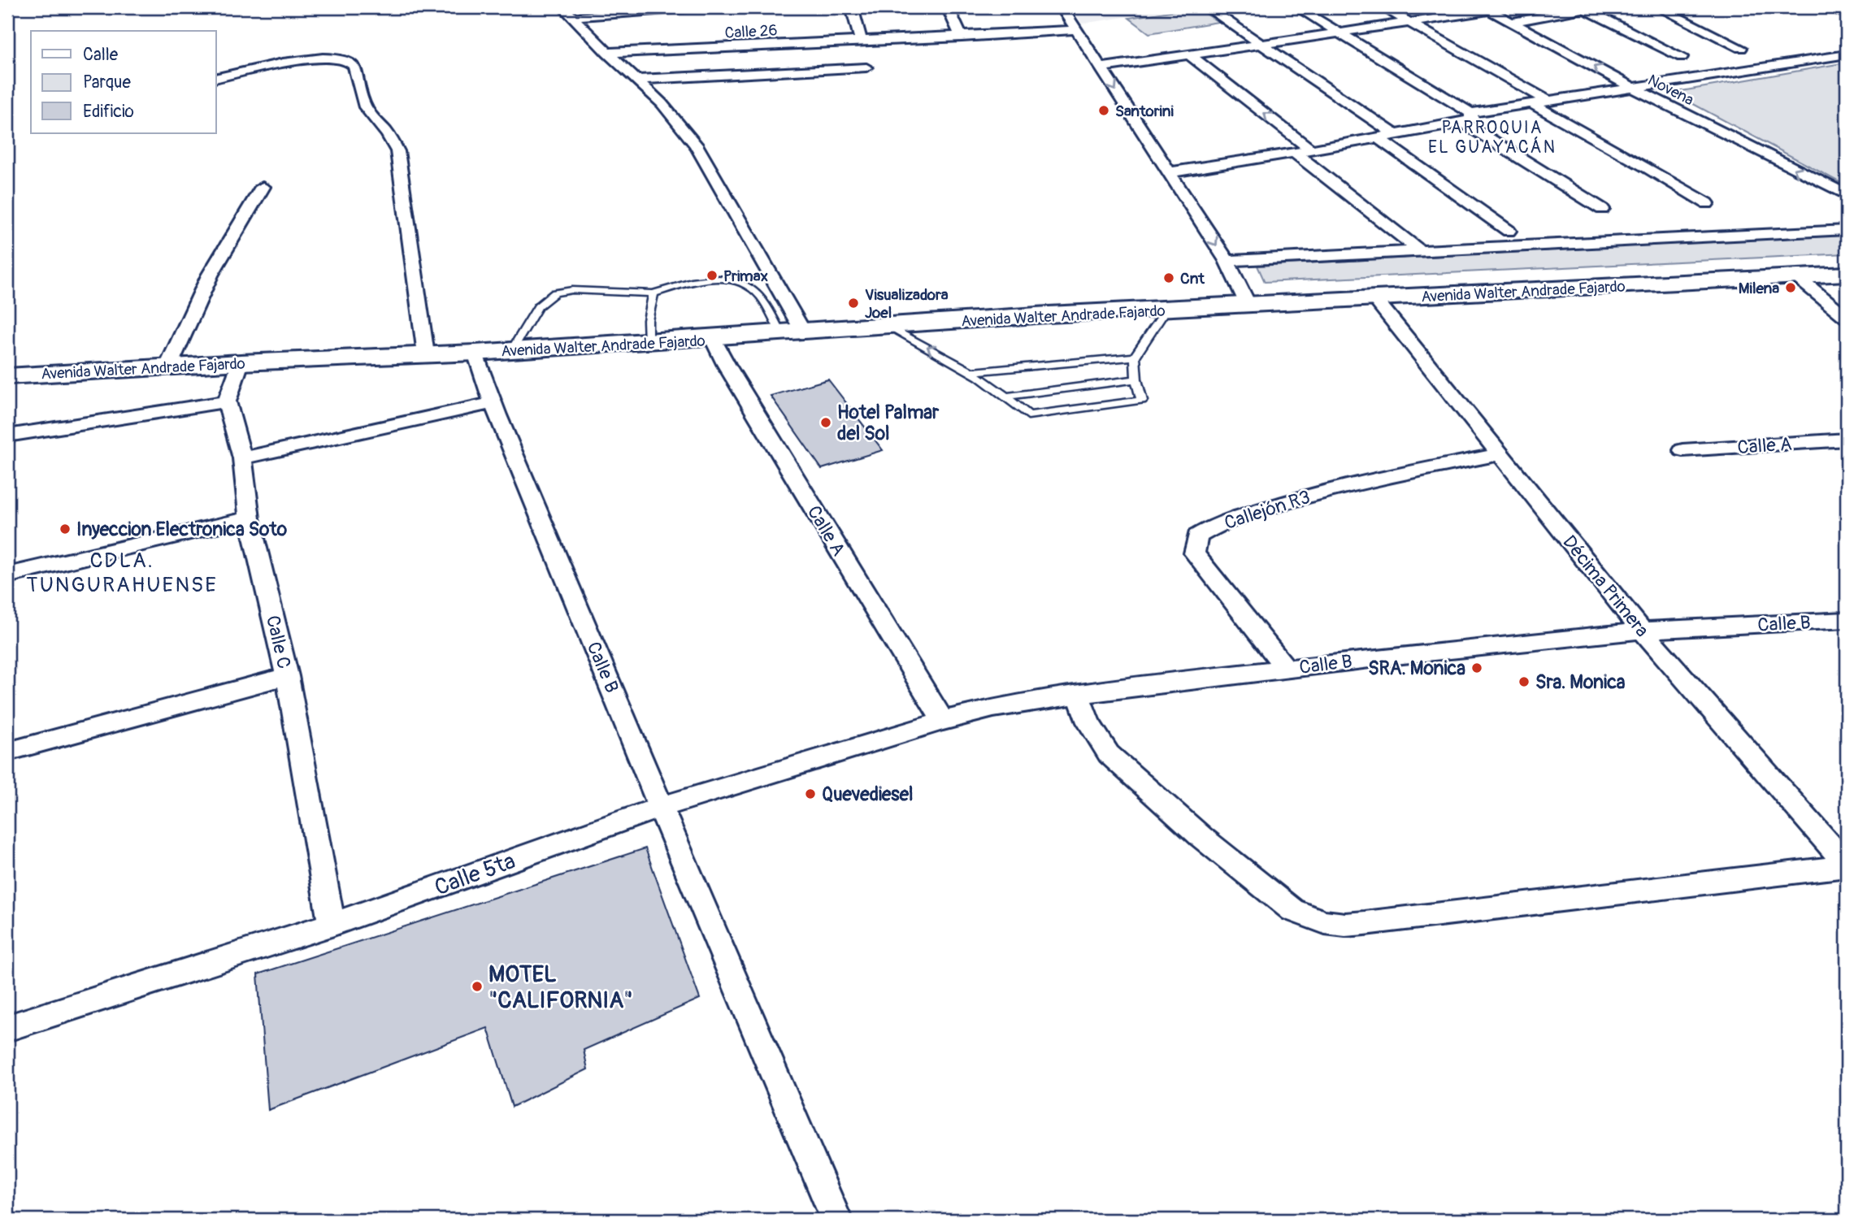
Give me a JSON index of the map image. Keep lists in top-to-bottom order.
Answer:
{
  "streets": {
    "main road": ["Avenida Walter Andrade Fajardo"],
    "street": [
      "Calle 26",
      "Novena",
      "Calle A",
      "Callejón R3",
      "Décima Primera",
      "Calle B",
      "Calle C",
      "Calle 5ta"
    ]
  },
  "crossings": [
    ["Avenida Walter Andrade Fajardo", "Calle A"],
    ["Avenida Walter Andrade Fajardo", "Décima Primera"],
    ["Avenida Walter Andrade Fajardo", "Calle B"],
    ["Calle A", "Calle B"],
    ["Calle A", "Calle 5ta"],
    ["Callejón R3", "Décima Primera"],
    ["Callejón R3", "Calle B"],
    ["Décima Primera", "Calle B"],
    ["Calle B", "Calle 5ta"],
    ["Calle C", "Calle 5ta"]
  ],
  "districts": ["PARROQUIA EL GUAYACÁN", "CDLA. TUNGURAHUENSE"],
  "places": [
    "Santorini",
    "Primax",
    "Cnt",
    "Milena",
    "Visualizadora Joel",
    "Hotel Palmar del Sol",
    "Inyeccion Electronica Soto",
    "SRA. Monica",
    "Sra. Monica",
    "Quevediesel",
    "MOTEL \"CALIFORNIA\""
  ],
  "legend": ["Calle", "Parque", "Edificio"]
}
